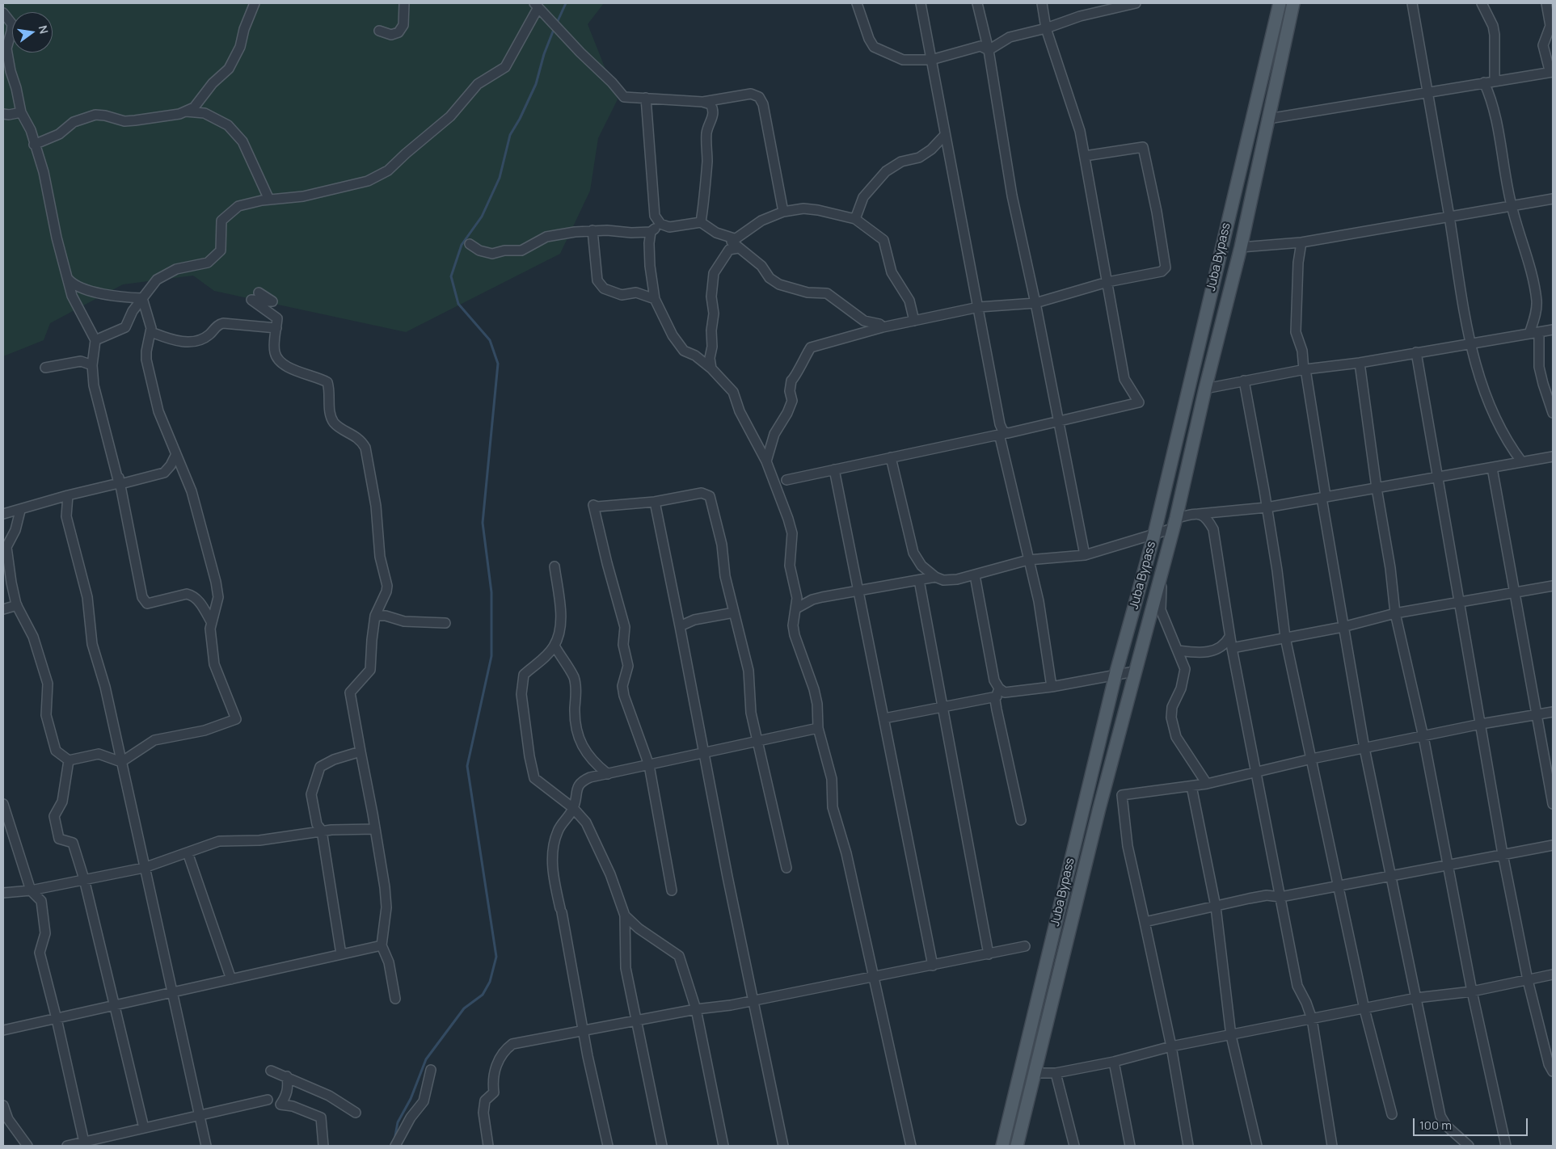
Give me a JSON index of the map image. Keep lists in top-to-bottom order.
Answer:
{
  "streets": {
    "main road": ["Juba Bypass"]
  },
  "scale_bar": "100 m",
  "north": "right"
}
